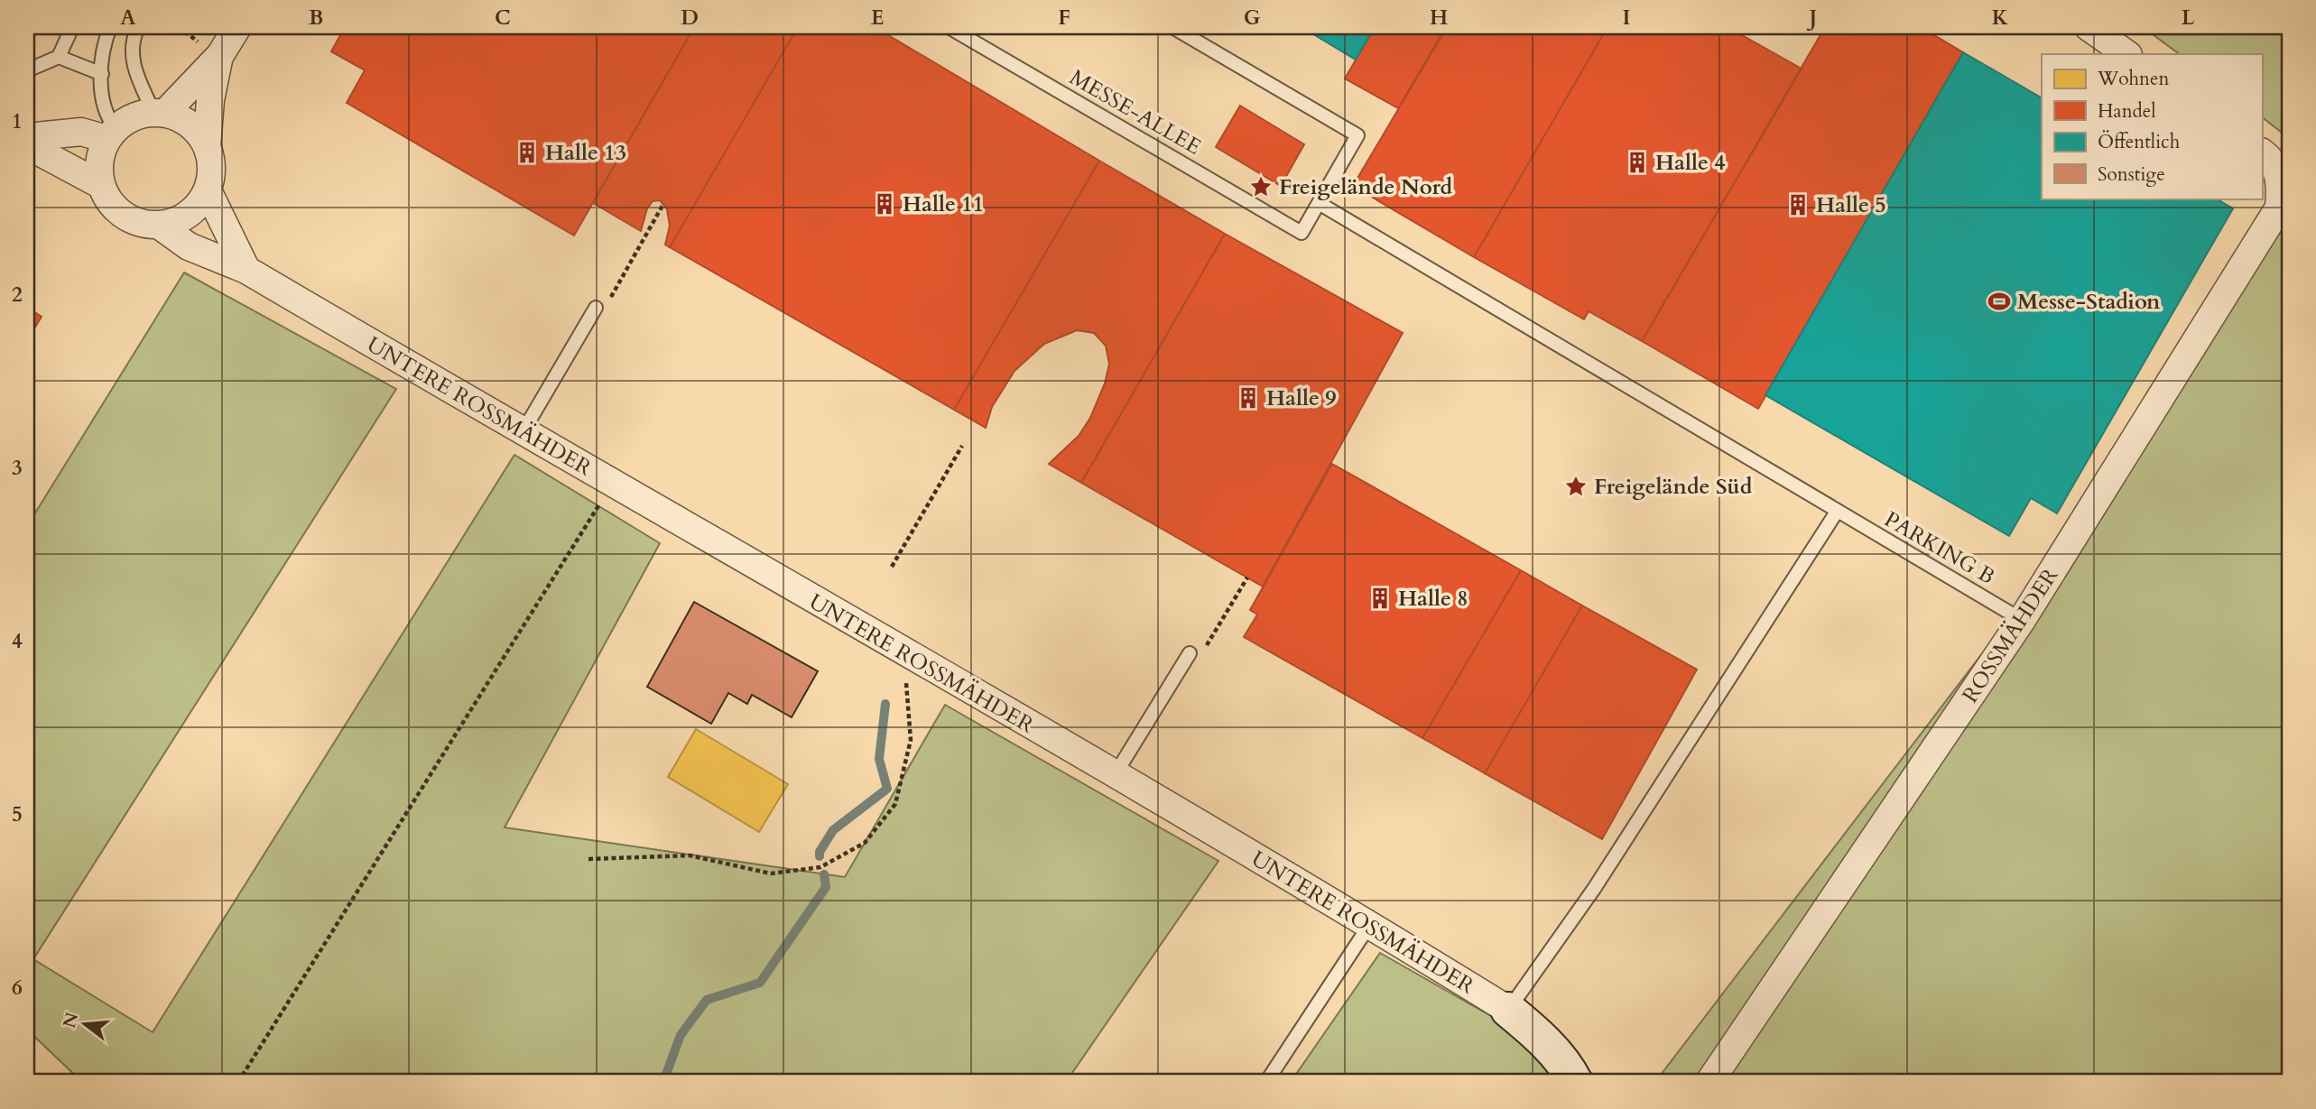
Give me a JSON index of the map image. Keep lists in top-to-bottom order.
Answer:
{
  "streets": {
    "main road": ["UNTERE ROSSMÄHDER"],
    "street": ["ROSSMÄHDER"],
    "lane": ["MESSE-ALLEE", "PARKING B"]
  },
  "crossings": [
    ["MESSE-ALLEE", "PARKING B"],
    ["PARKING B", "ROSSMÄHDER"]
  ],
  "places": {
    "building": [
      "Halle 13",
      "Halle 4",
      "Halle 11",
      "Halle 5",
      "Halle 9",
      "Halle 8"
    ],
    "place": ["Freigelände Nord", "Freigelände Süd"],
    "sports": ["Messe-Stadion"]
  },
  "legend": [
    "Wohnen",
    "Handel",
    "Öffentlich",
    "Sonstige"
  ],
  "north": "left",
  "grid": {
    "columns": [
      "A",
      "B",
      "C",
      "D",
      "E",
      "F",
      "G",
      "H",
      "I",
      "J",
      "K",
      "L"
    ],
    "rows": [
      "1",
      "2",
      "3",
      "4",
      "5",
      "6"
    ]
  }
}
